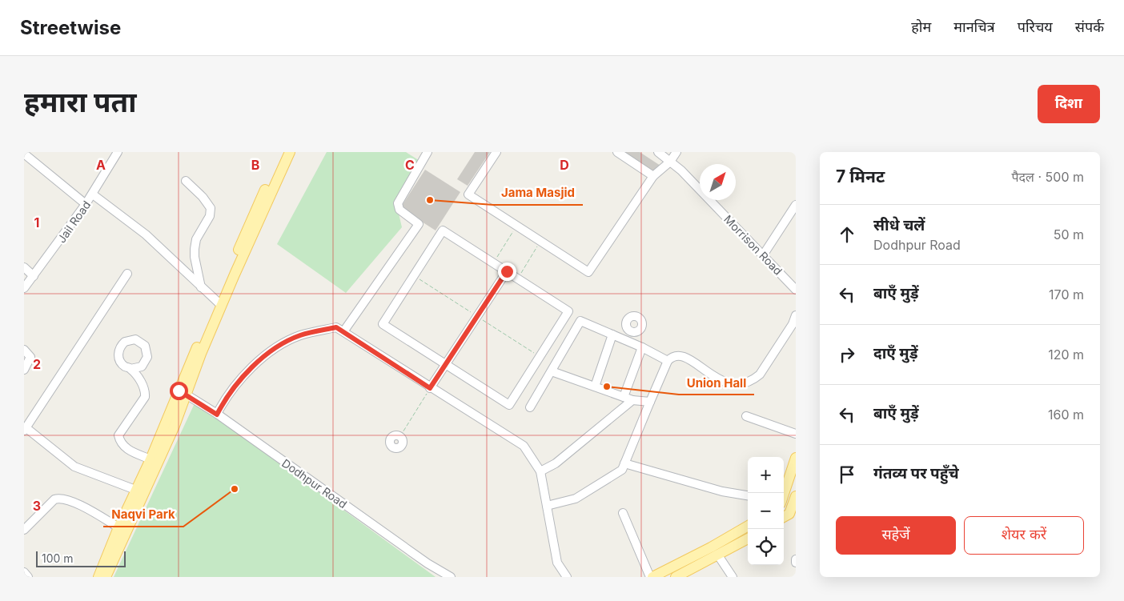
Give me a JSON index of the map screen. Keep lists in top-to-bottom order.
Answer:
{
  "streets": {
    "street": ["Jail Road", "Morrison Road", "Dodhpur Road"]
  },
  "places": ["Jama Masjid", "Union Hall", "Naqvi Park"],
  "scale_bar": "100 m",
  "north": "top right",
  "page": {
    "header": "Streetwise",
    "nav": [
      "होम",
      "मानचित्र",
      "परिचय",
      "संपर्क"
    ],
    "title": "हमारा पता",
    "buttons": [
      "दिशा",
      ["सहेजें", "शेयर करें"]
    ],
    "heading": ["7 मिनट", "पैदल · 500 m"],
    "list": [
      ["सीधे चलें", "Dodhpur Road", "50 m"],
      ["बाएँ मुड़ें", "170 m"],
      ["दाएँ मुड़ें", "120 m"],
      ["बाएँ मुड़ें", "160 m"],
      "गंतव्य पर पहुँचे"
    ],
    "map_buttons": ["+", "−"],
    "scale": "100 m"
  },
  "grid": {
    "columns": [
      "A",
      "B",
      "C",
      "D"
    ],
    "rows": ["1", "2", "3"]
  }
}
